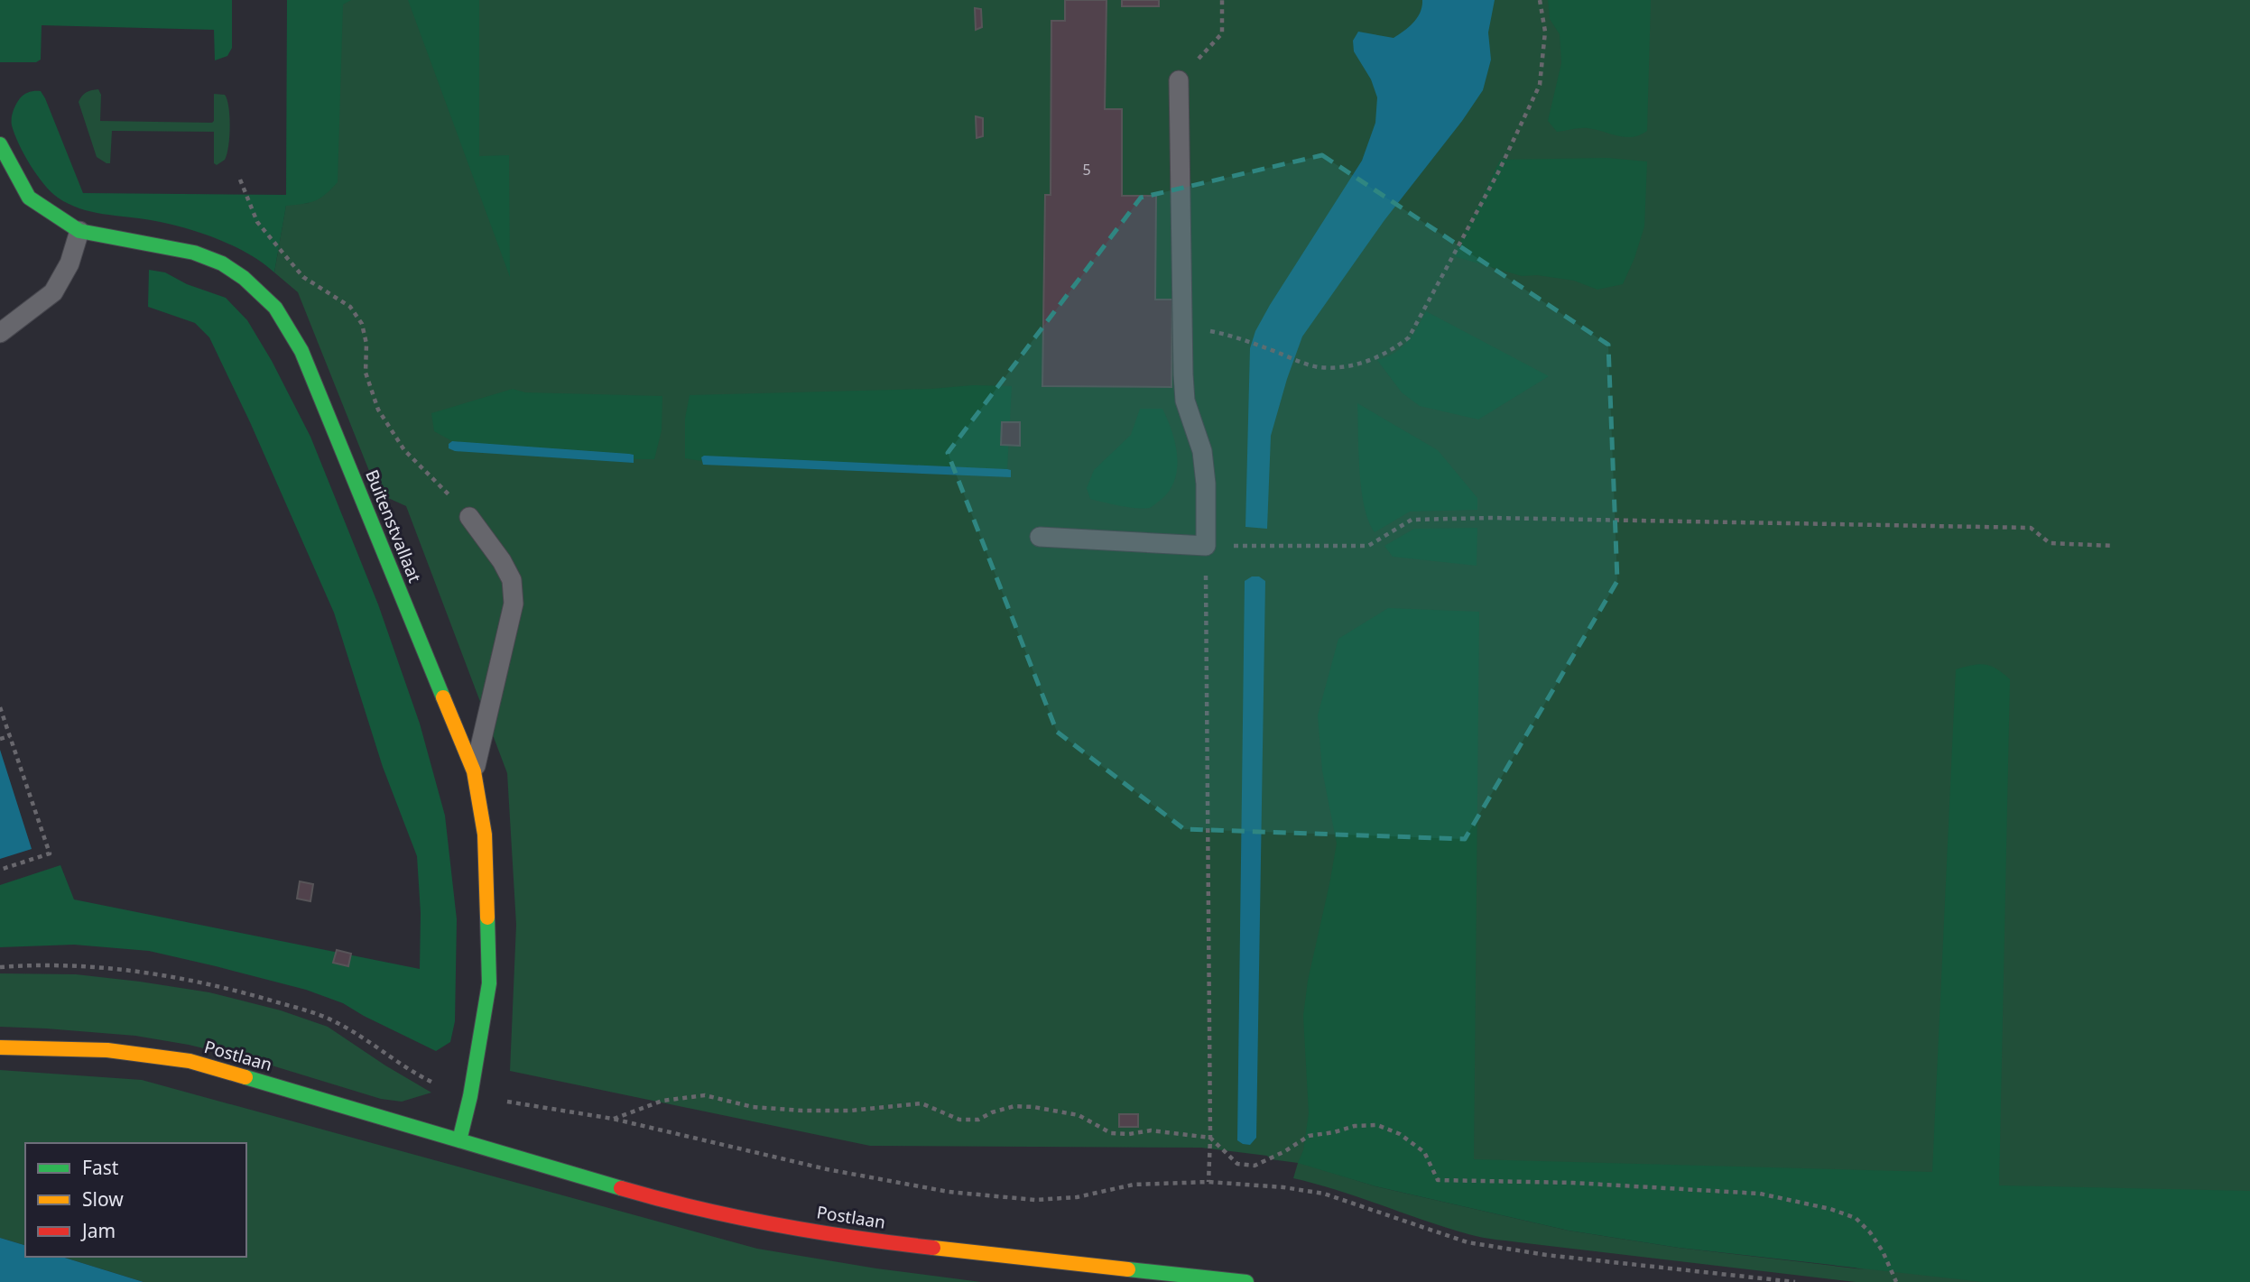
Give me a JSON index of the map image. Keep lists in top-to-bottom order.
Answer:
{
  "streets": {
    "street": ["Buitenstvallaat", "Postlaan"]
  },
  "house_numbers": ["5"],
  "legend": ["Fast", "Slow", "Jam"]
}
